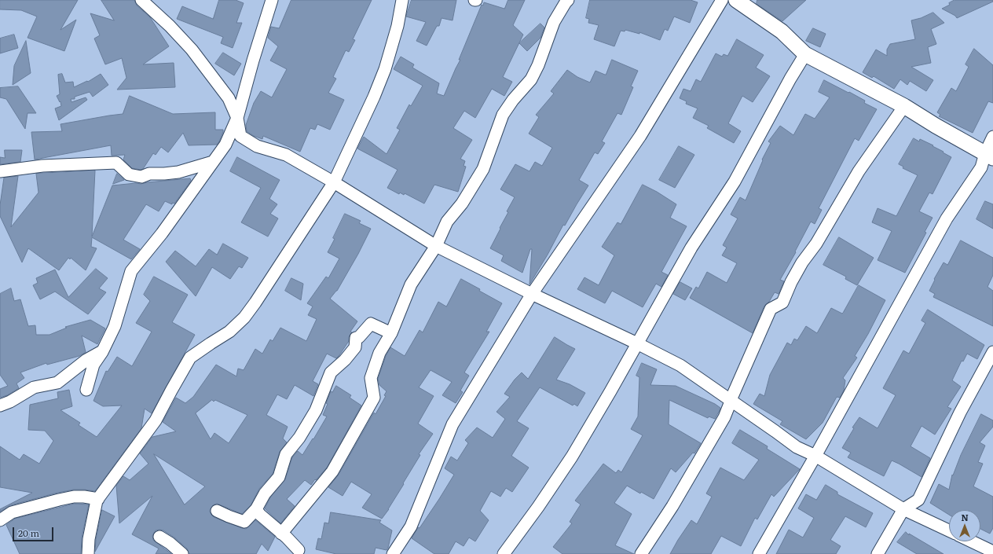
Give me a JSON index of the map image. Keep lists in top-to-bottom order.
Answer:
{
  "scale_bar": "20 m",
  "north": "top"
}
